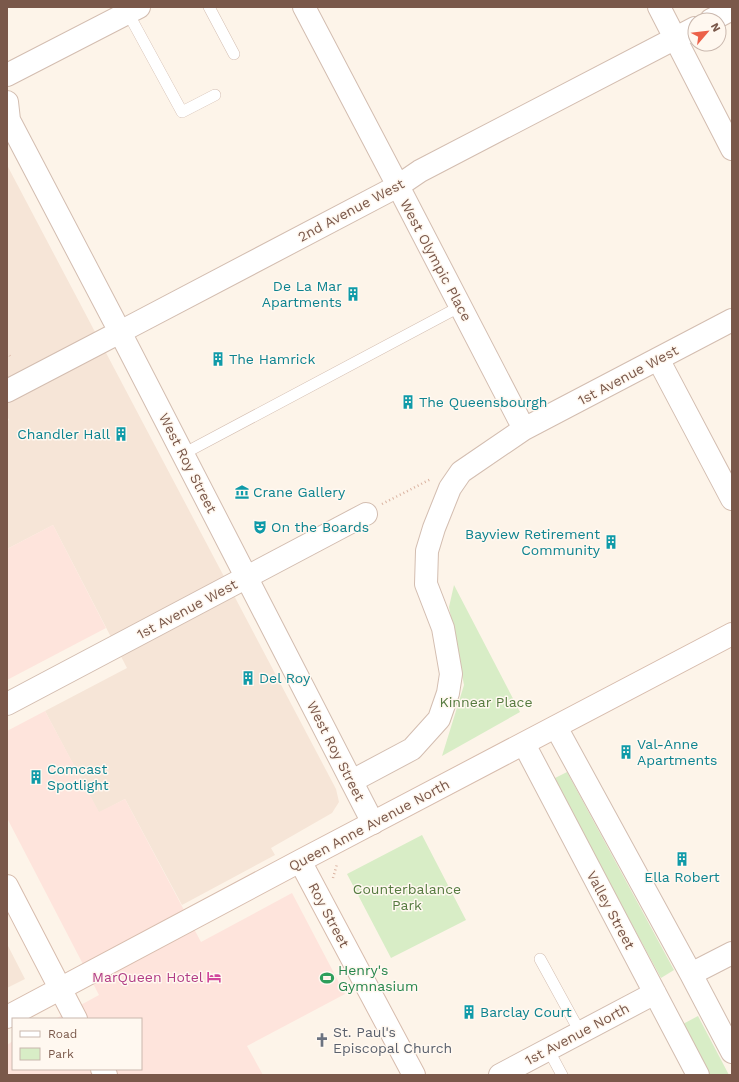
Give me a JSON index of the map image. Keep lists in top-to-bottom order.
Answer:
{
  "streets": {
    "street": [
      "2nd Avenue West",
      "West Olympic Place",
      "1st Avenue West",
      "West Roy Street",
      "Queen Anne Avenue North",
      "Valley Street",
      "Roy Street",
      "1st Avenue North"
    ]
  },
  "crossings": [
    ["2nd Avenue West", "West Olympic Place"],
    ["2nd Avenue West", "West Roy Street"],
    ["West Olympic Place", "1st Avenue West"],
    ["1st Avenue West", "West Roy Street"],
    ["West Roy Street", "Queen Anne Avenue North"],
    ["Queen Anne Avenue North", "Valley Street"],
    ["Queen Anne Avenue North", "Roy Street"],
    ["Valley Street", "1st Avenue North"]
  ],
  "parks": ["Kinnear Place", "Counterbalance Park"],
  "places": {
    "building": [
      "De La Mar Apartments",
      "The Hamrick",
      "The Queensbourgh",
      "Chandler Hall",
      "Bayview Retirement Community",
      "Del Roy",
      "Val-Anne Apartments",
      "Comcast Spotlight",
      "Ella Robert",
      "Barclay Court"
    ],
    "museum": ["Crane Gallery"],
    "theatre": ["On the Boards"],
    "hotel": ["MarQueen Hotel"],
    "sports": ["Henry's Gymnasium"],
    "church": ["St. Paul's Episcopal Church"]
  },
  "legend": ["Road", "Park"],
  "north": "top right"
}
